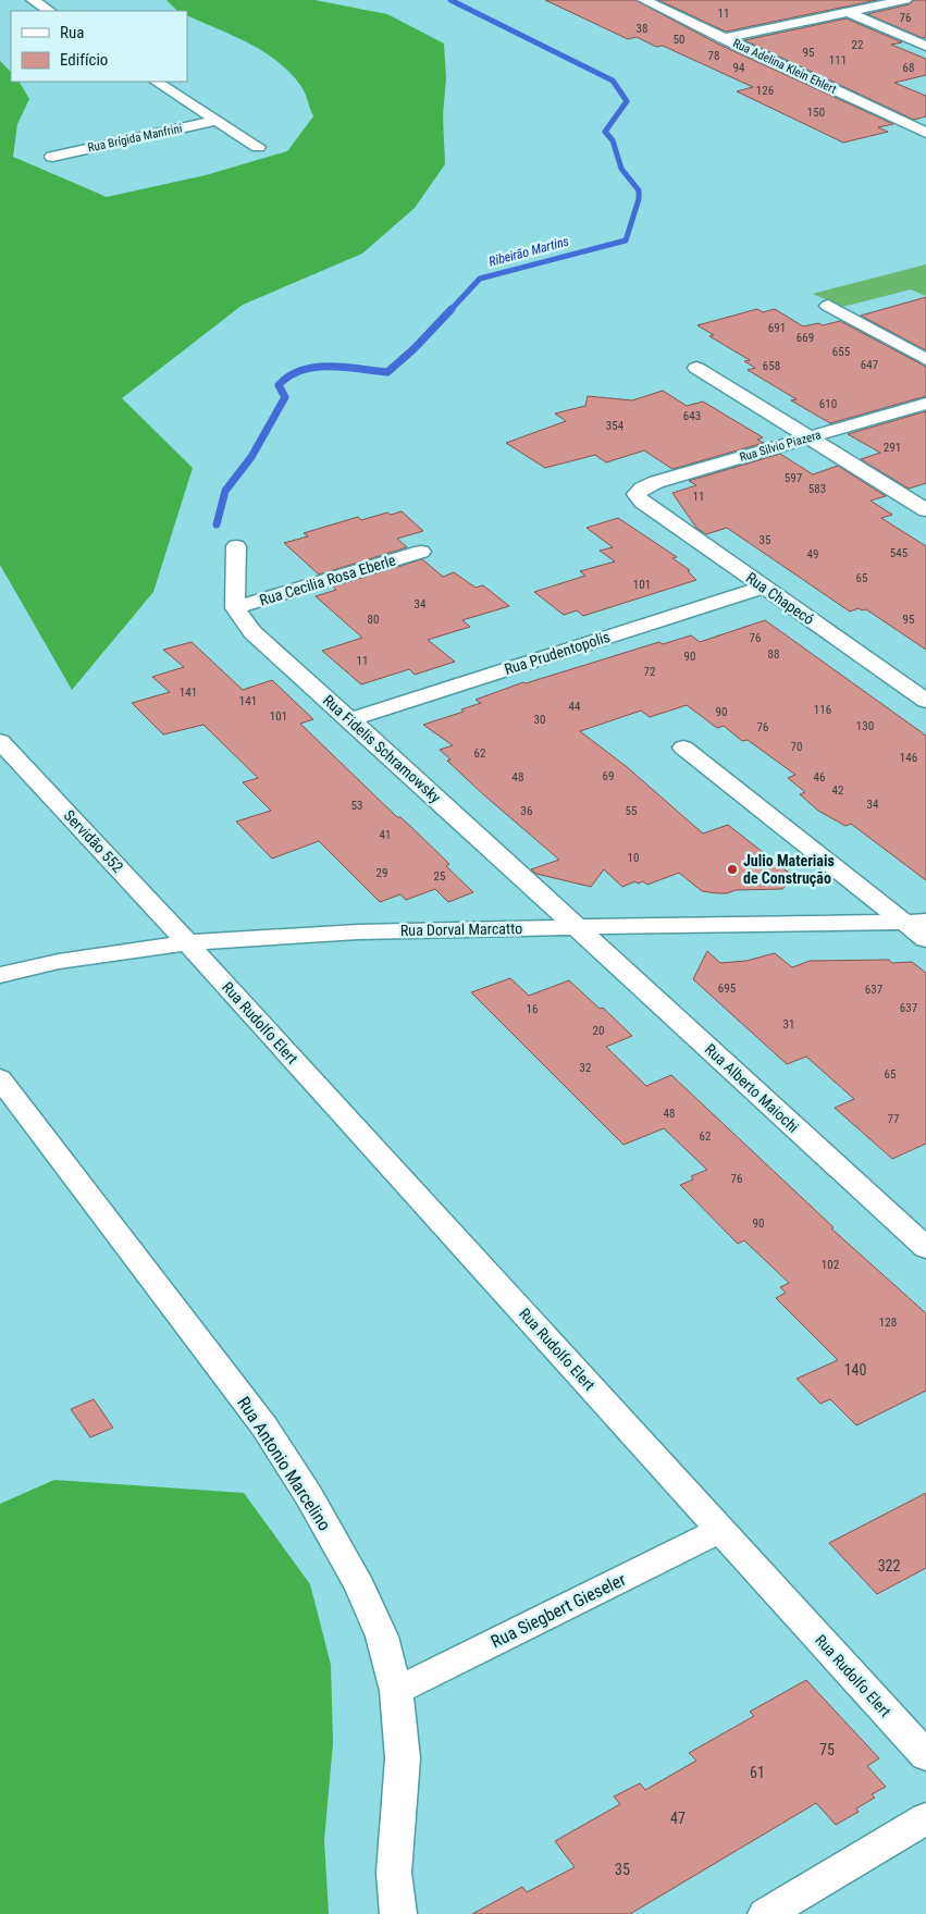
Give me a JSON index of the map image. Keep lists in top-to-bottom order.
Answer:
{
  "streets": {
    "street": [
      "Rua Adelina Klein Ehlert",
      "Rua Brígida Manfrini",
      "Rua Silvio Piazera",
      "Rua Cecilia Rosa Eberle",
      "Rua Chapecó",
      "Rua Prudentopolis",
      "Rua Fidelis Schramowsky",
      "Servidão 552",
      "Rua Dorval Marcatto",
      "Rua Rudolfo Elert",
      "Rua Alberto Maiochi",
      "Rua Antonio Marcelino",
      "Rua Siegbert Gieseler"
    ]
  },
  "crossings": [
    ["Rua Silvio Piazera", "Rua Chapecó"],
    ["Rua Cecilia Rosa Eberle", "Rua Fidelis Schramowsky"],
    ["Rua Chapecó", "Rua Prudentopolis"],
    ["Rua Prudentopolis", "Rua Fidelis Schramowsky"],
    ["Rua Fidelis Schramowsky", "Rua Dorval Marcatto"],
    ["Rua Fidelis Schramowsky", "Rua Alberto Maiochi"],
    ["Servidão 552", "Rua Dorval Marcatto"],
    ["Servidão 552", "Rua Rudolfo Elert"],
    ["Rua Dorval Marcatto", "Rua Rudolfo Elert"],
    ["Rua Dorval Marcatto", "Rua Alberto Maiochi"],
    ["Rua Rudolfo Elert", "Rua Siegbert Gieseler"],
    ["Rua Antonio Marcelino", "Rua Siegbert Gieseler"]
  ],
  "water": ["Ribeirão Martins"],
  "places": ["Julio Materiais de Construção"],
  "house_numbers": [
    "11",
    "76",
    "38",
    "50",
    "22",
    "95",
    "78",
    "111",
    "94",
    "68",
    "126",
    "150",
    "691",
    "669",
    "655",
    "647",
    "658",
    "610",
    "643",
    "354",
    "291",
    "597",
    "583",
    "11",
    "35",
    "545",
    "49",
    "65",
    "101",
    "34",
    "80",
    "95",
    "76",
    "88",
    "90",
    "11",
    "72",
    "141",
    "141",
    "44",
    "116",
    "90",
    "101",
    "30",
    "130",
    "76",
    "70",
    "62",
    "146",
    "69",
    "48",
    "46",
    "42",
    "34",
    "53",
    "36",
    "55",
    "41",
    "10",
    "29",
    "25",
    "695",
    "637",
    "637",
    "16",
    "31",
    "20",
    "32",
    "65",
    "48",
    "77",
    "62",
    "76",
    "90",
    "102",
    "128",
    "140",
    "322",
    "75",
    "61",
    "47",
    "35"
  ],
  "legend": ["Rua", "Edifício"]
}
